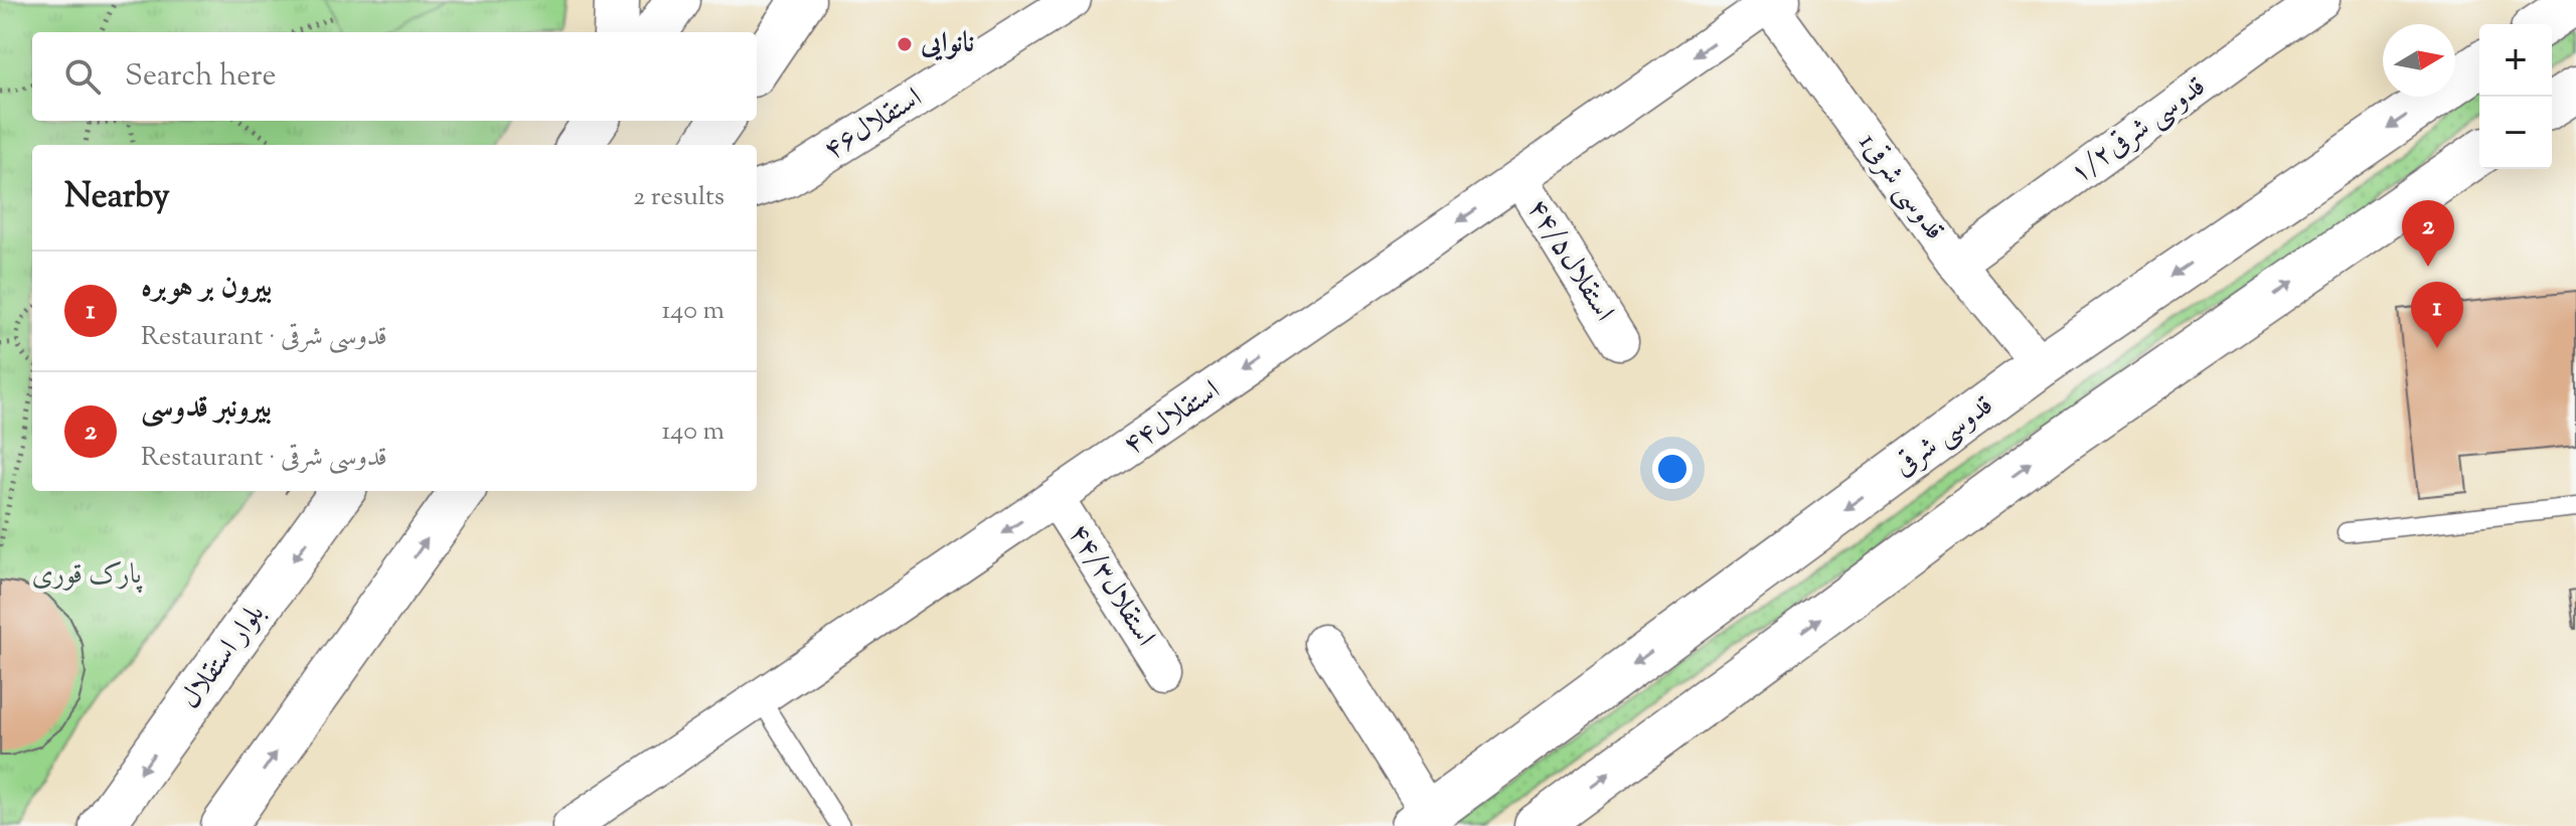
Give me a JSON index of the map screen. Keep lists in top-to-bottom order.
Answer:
{
  "streets": {
    "main road": ["قدوسی شرقی", "بلوار استقلال"],
    "street": [
      "استقلال۴۶",
      "قدوسی شرقی۱/۲",
      "1قدوسی شرقی",
      "استقلال۴۴/۵",
      "استقلال۴۴",
      "استقلال۴۴/۳"
    ]
  },
  "crossings": [
    ["قدوسی شرقی۱/۲", "1قدوسی شرقی"],
    ["1قدوسی شرقی", "استقلال۴۴"],
    ["1قدوسی شرقی", "قدوسی شرقی"],
    ["استقلال۴۴/۵", "استقلال۴۴"],
    ["استقلال۴۴", "استقلال۴۴/۳"]
  ],
  "one_way": ["استقلال۴۴"],
  "parks": ["پارک قوری"],
  "places": ["نانوایی"],
  "north": "right",
  "page": {
    "map_buttons": ["+", "−"],
    "search": "Search here",
    "heading": ["Nearby", "2 results"],
    "pins": ["2", "1"],
    "list": [
      {
        "mark": "1",
        "name": "بیرون بر هوبره",
        "note": "Restaurant · قدوسی شرقی",
        "value": "140 m"
      },
      {
        "mark": "2",
        "name": "بیرونبر قدوسی",
        "note": "Restaurant · قدوسی شرقی",
        "value": "140 m"
      }
    ]
  }
}
